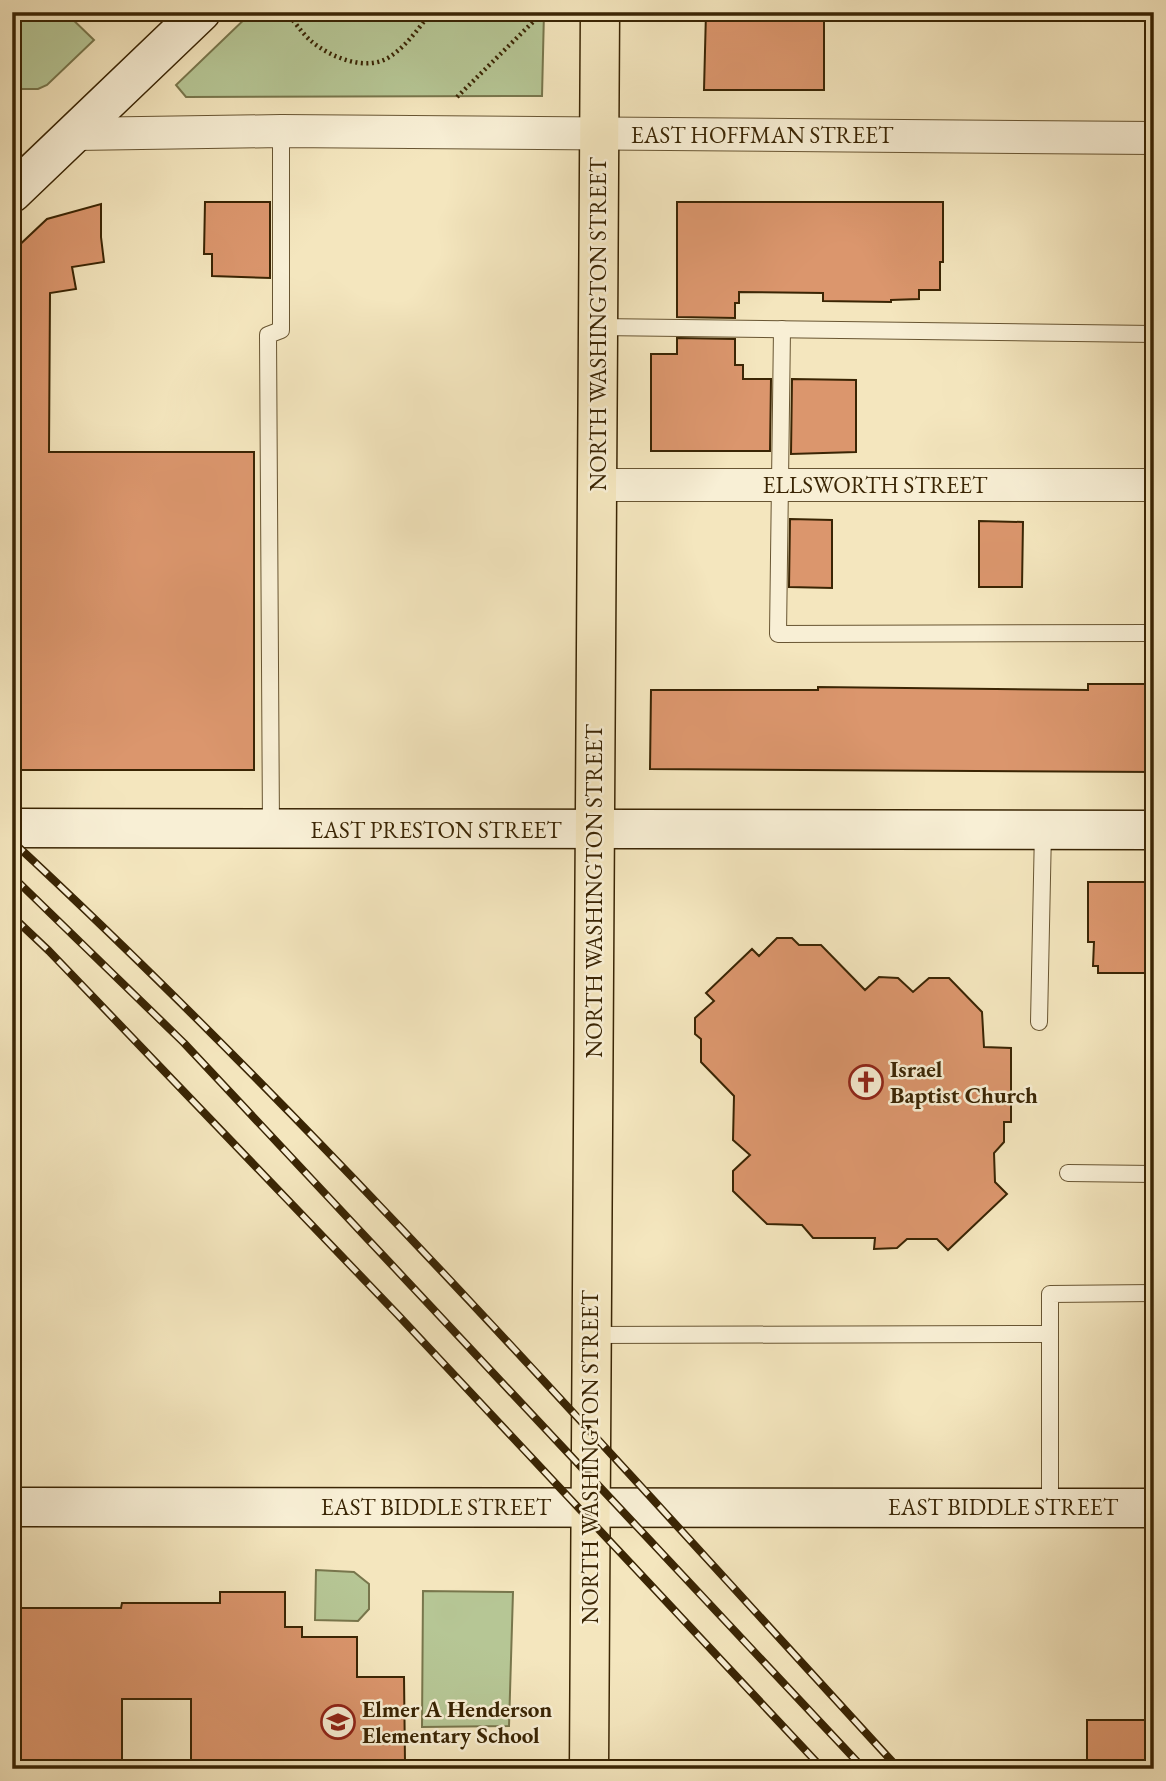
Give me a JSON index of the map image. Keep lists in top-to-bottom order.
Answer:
{
  "streets": {
    "main road": ["NORTH WASHINGTON STREET"],
    "street": [
      "EAST HOFFMAN STREET",
      "ELLSWORTH STREET",
      "EAST PRESTON STREET",
      "EAST BIDDLE STREET"
    ]
  },
  "crossings": [
    ["EAST HOFFMAN STREET", "NORTH WASHINGTON STREET"],
    ["NORTH WASHINGTON STREET", "ELLSWORTH STREET"],
    ["NORTH WASHINGTON STREET", "EAST PRESTON STREET"],
    ["NORTH WASHINGTON STREET", "EAST BIDDLE STREET"]
  ],
  "places": {
    "church": ["Israel Baptist Church"],
    "school or university": ["Elmer A Henderson Elementary School"]
  }
}
